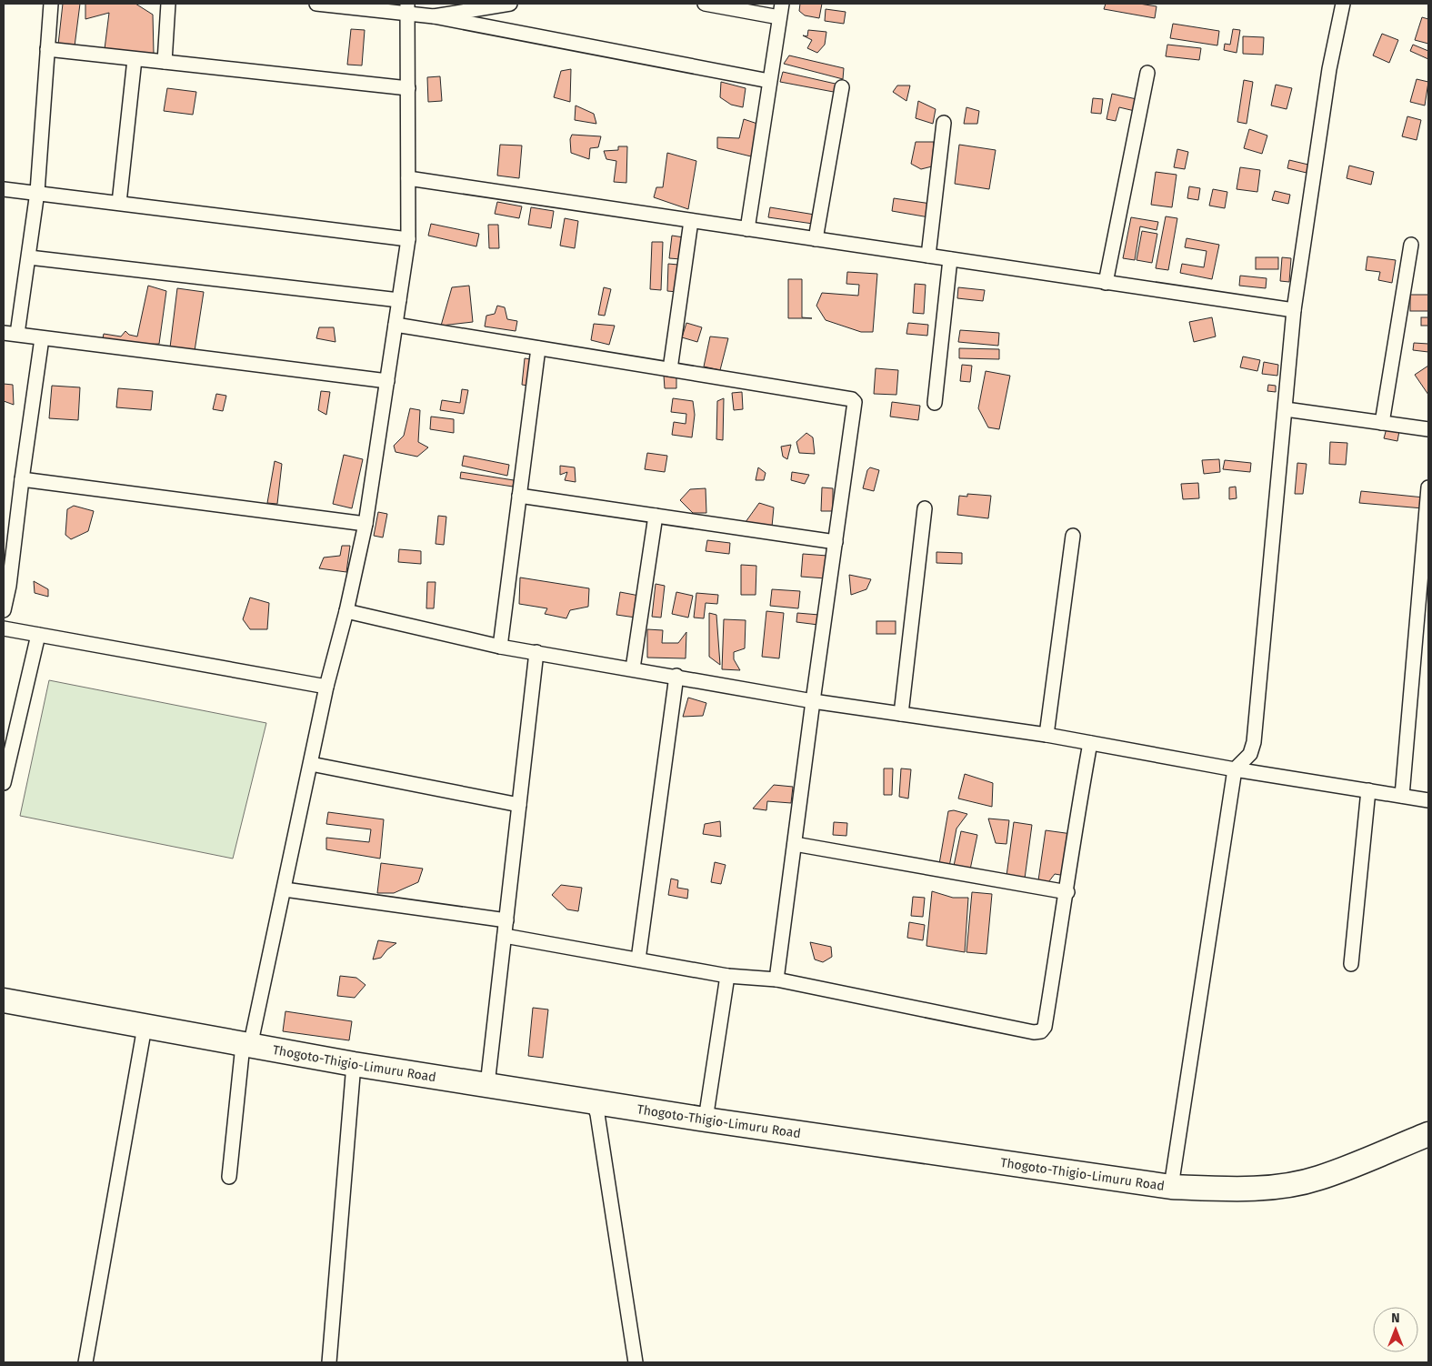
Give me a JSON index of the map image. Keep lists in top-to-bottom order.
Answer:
{
  "streets": {
    "highway": ["Thogoto-Thigio-Limuru Road"]
  },
  "north": "top"
}
